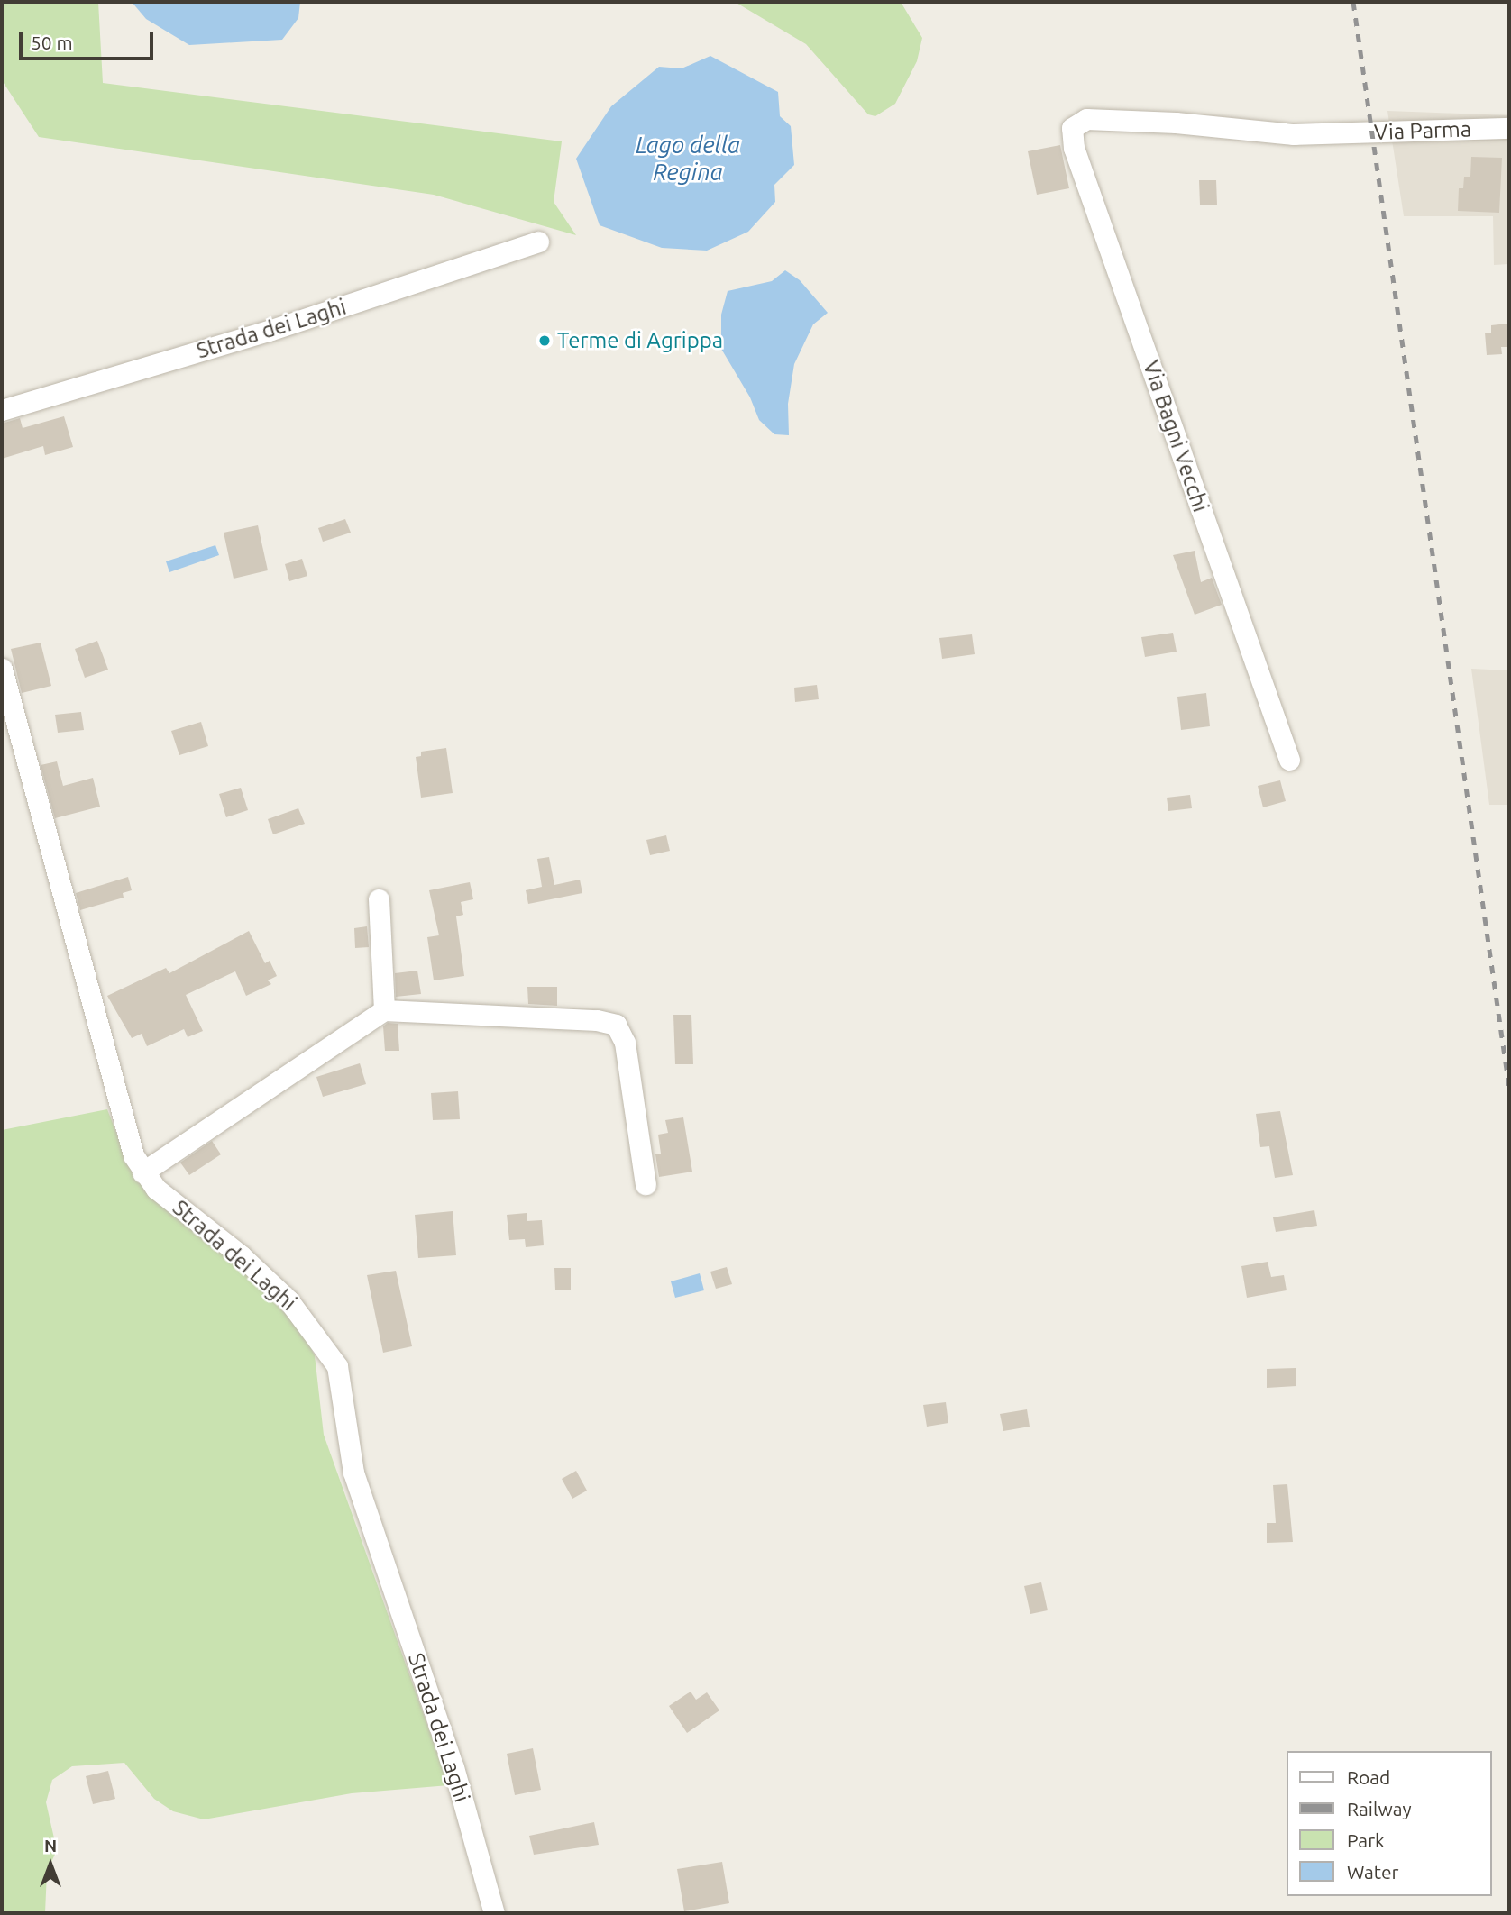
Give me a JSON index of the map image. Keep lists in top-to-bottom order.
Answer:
{
  "streets": {
    "street": ["Via Parma", "Strada dei Laghi", "Via Bagni Vecchi"]
  },
  "crossings": [
    ["Via Parma", "Via Bagni Vecchi"]
  ],
  "water": ["Lago della Regina"],
  "places": ["Terme di Agrippa"],
  "legend": [
    "Road",
    "Railway",
    "Park",
    "Water"
  ],
  "scale_bar": "50 m",
  "north": "top"
}
